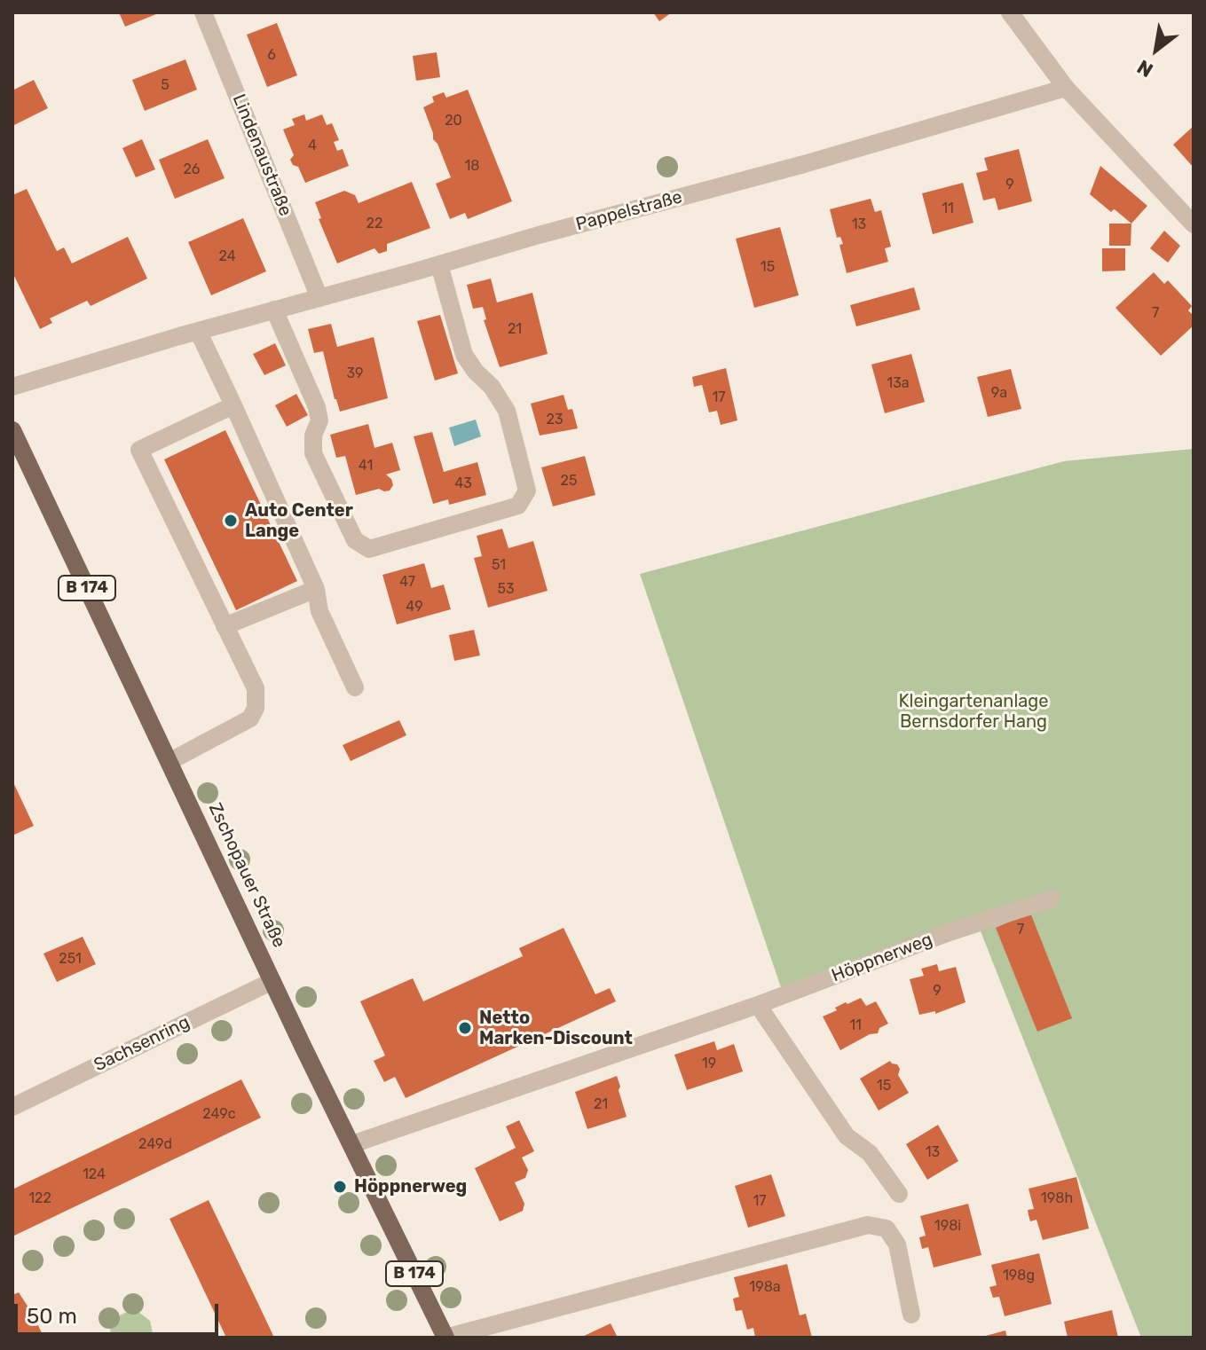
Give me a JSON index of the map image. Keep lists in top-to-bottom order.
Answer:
{
  "streets": {
    "main road": ["B 174", "Zschopauer Straße"],
    "street": [
      "Lindenaustraße",
      "Pappelstraße",
      "Höppnerweg",
      "Sachsenring"
    ]
  },
  "crossings": [
    ["Lindenaustraße", "Pappelstraße"],
    ["Zschopauer Straße", "Höppnerweg"],
    ["Zschopauer Straße", "Sachsenring"]
  ],
  "parks": ["Kleingartenanlage Bernsdorfer Hang"],
  "places": ["Auto Center Lange", "Netto Marken-Discount", "Höppnerweg"],
  "house_numbers": [
    "6",
    "5",
    "20",
    "4",
    "18",
    "26",
    "9",
    "11",
    "22",
    "13",
    "24",
    "15",
    "7",
    "21",
    "39",
    "13a",
    "9a",
    "17",
    "23",
    "41",
    "25",
    "43",
    "51",
    "47",
    "53",
    "49",
    "7",
    "251",
    "9",
    "11",
    "19",
    "15",
    "21",
    "249c",
    "249d",
    "13",
    "124",
    "122",
    "198h",
    "17",
    "198i",
    "198g",
    "198a"
  ],
  "scale_bar": "50 m",
  "north": "bottom left"
}
